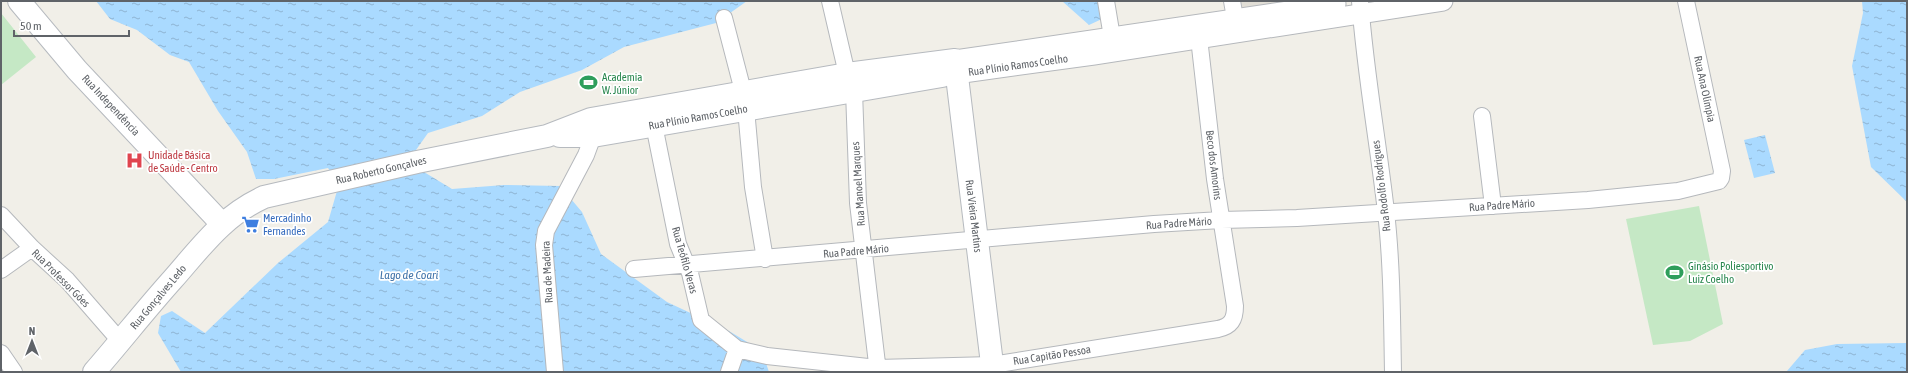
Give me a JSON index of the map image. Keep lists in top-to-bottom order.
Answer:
{
  "streets": {
    "main road": [
      "Rua Plínio Ramos Coelho",
      "Rua Independência",
      "Rua Roberto Gonçalves",
      "Rua Vieira Martins",
      "Rua Gonçalves Ledo"
    ],
    "street": [
      "Rua Ana Olímpia",
      "Beco dos Amorins",
      "Rua Manoel Marques",
      "Rua Rodolfo Rodrigues",
      "Rua Padre Mário",
      "Rua Teófilo Veras",
      "Rua de Madeira",
      "Rua Professor Góes",
      "Rua Capitão Pessoa"
    ]
  },
  "crossings": [
    ["Rua Plínio Ramos Coelho", "Beco dos Amorins"],
    ["Rua Plínio Ramos Coelho", "Rua Roberto Gonçalves"],
    ["Rua Plínio Ramos Coelho", "Rua Manoel Marques"],
    ["Rua Plínio Ramos Coelho", "Rua Rodolfo Rodrigues"],
    ["Rua Plínio Ramos Coelho", "Rua Vieira Martins"],
    ["Rua Plínio Ramos Coelho", "Rua Teófilo Veras"],
    ["Rua Plínio Ramos Coelho", "Rua de Madeira"],
    ["Rua Ana Olímpia", "Rua Padre Mário"],
    ["Rua Independência", "Rua Roberto Gonçalves"],
    ["Rua Independência", "Rua Gonçalves Ledo"],
    ["Beco dos Amorins", "Rua Padre Mário"],
    ["Beco dos Amorins", "Rua Capitão Pessoa"],
    ["Rua Roberto Gonçalves", "Rua de Madeira"],
    ["Rua Roberto Gonçalves", "Rua Gonçalves Ledo"],
    ["Rua Manoel Marques", "Rua Padre Mário"],
    ["Rua Manoel Marques", "Rua Capitão Pessoa"],
    ["Rua Rodolfo Rodrigues", "Rua Padre Mário"],
    ["Rua Padre Mário", "Rua Vieira Martins"],
    ["Rua Padre Mário", "Rua Teófilo Veras"],
    ["Rua Vieira Martins", "Rua Capitão Pessoa"],
    ["Rua Teófilo Veras", "Rua Capitão Pessoa"],
    ["Rua Professor Góes", "Rua Gonçalves Ledo"]
  ],
  "water": ["Lago de Coari"],
  "places": {
    "sports": ["Academia W. Júnior", "Ginásio Poliesportivo Luiz Coelho"],
    "hospital": ["Unidade Básica de Saúde - Centro"],
    "supermarket": ["Mercadinho Fernandes"]
  },
  "scale_bar": "50 m",
  "north": "top"
}
